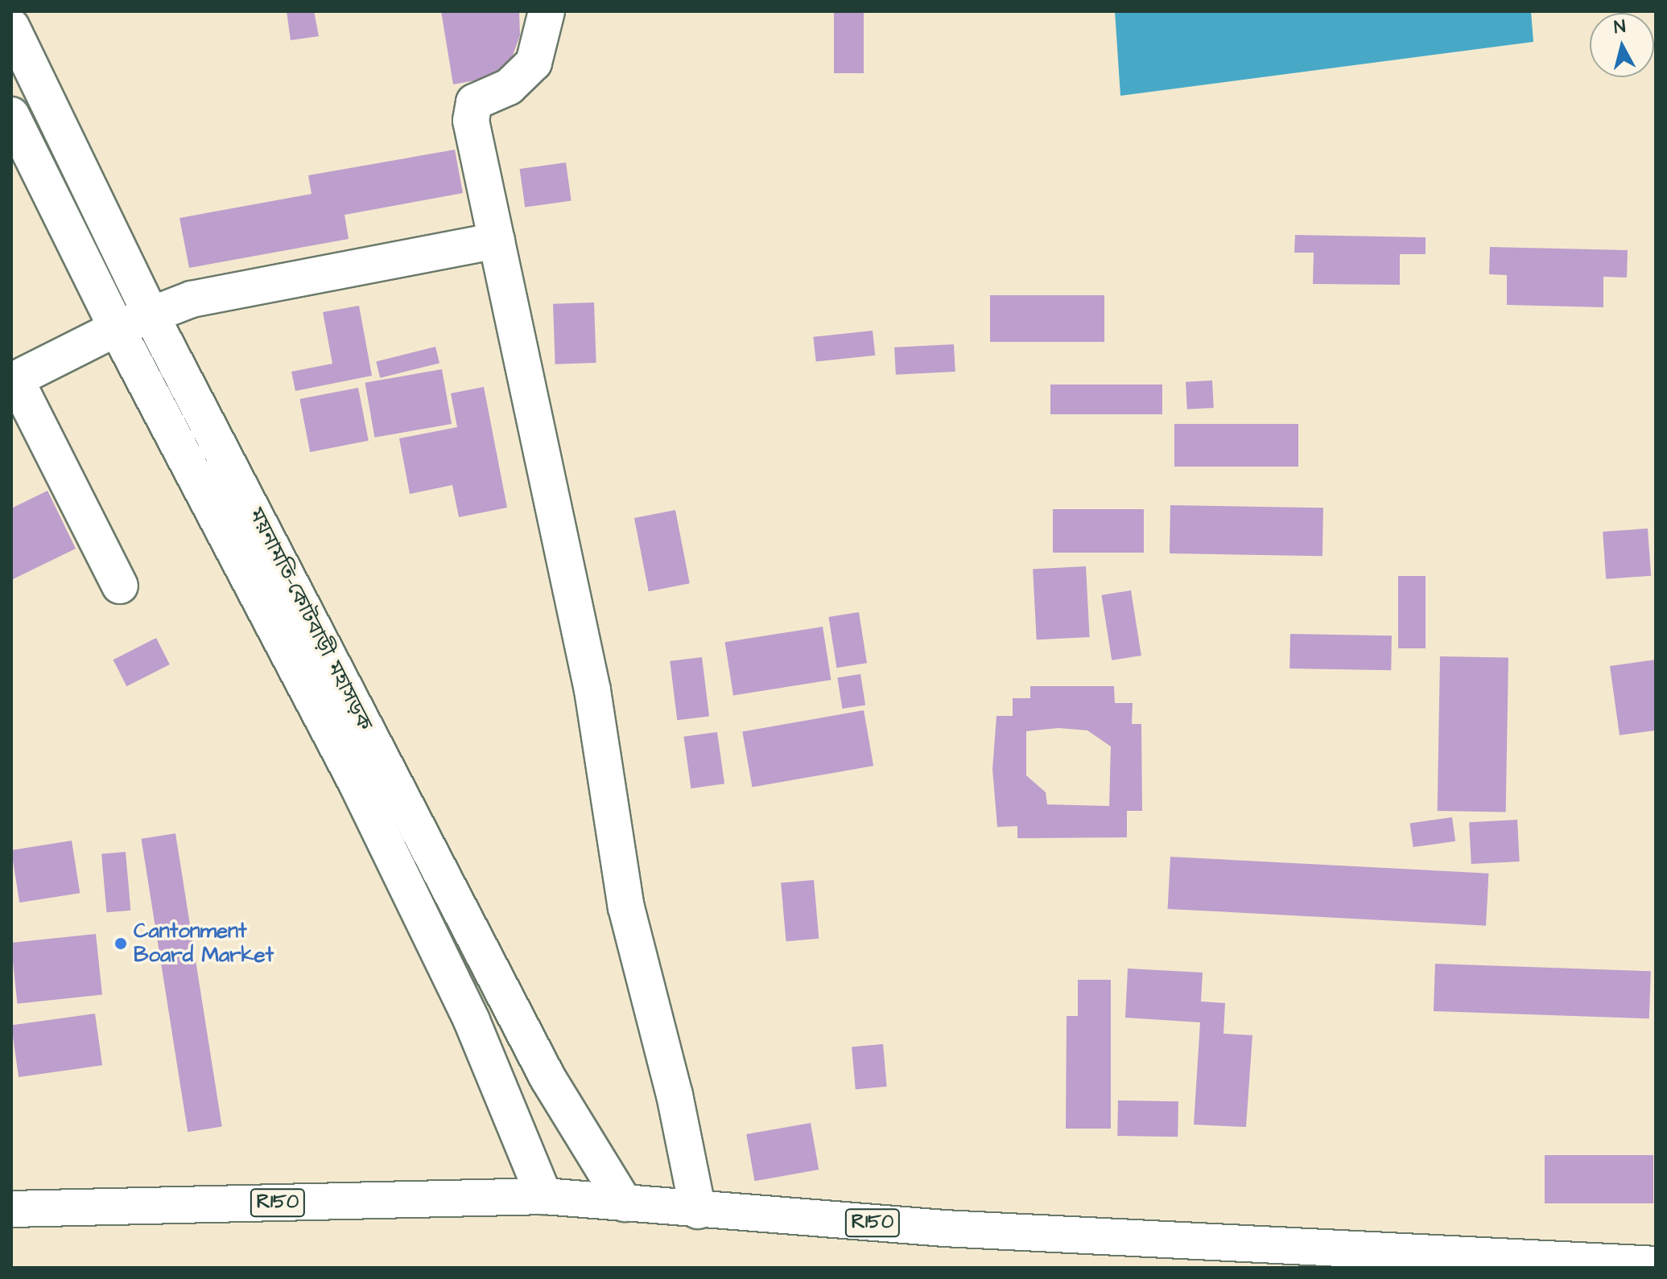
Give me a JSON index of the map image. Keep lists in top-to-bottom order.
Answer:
{
  "streets": {
    "main road": ["ময়নামতি–কোটবাড়ী মহাসড়ক", "R150"]
  },
  "crossings": [
    ["ময়নামতি–কোটবাড়ী মহাসড়ক", "R150"]
  ],
  "places": ["Cantonment Board Market"],
  "north": "top"
}
